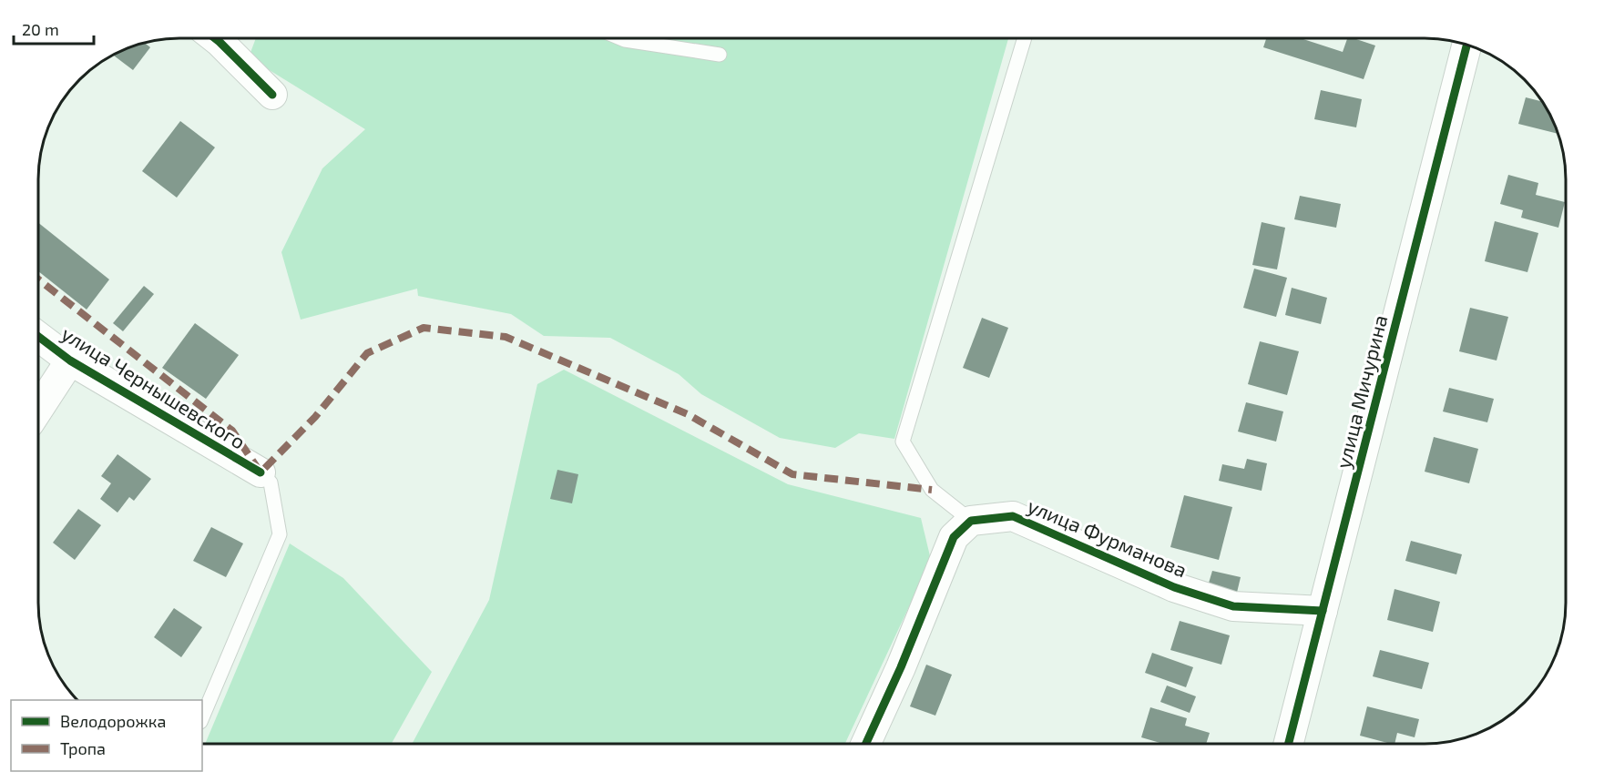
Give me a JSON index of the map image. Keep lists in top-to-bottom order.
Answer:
{
  "streets": {
    "street": ["улица Чернышевского", "улица Мичурина", "улица Фурманова"]
  },
  "crossings": [
    ["улица Мичурина", "улица Фурманова"]
  ],
  "legend": ["Велодорожка", "Тропа"],
  "scale_bar": "20 m"
}
